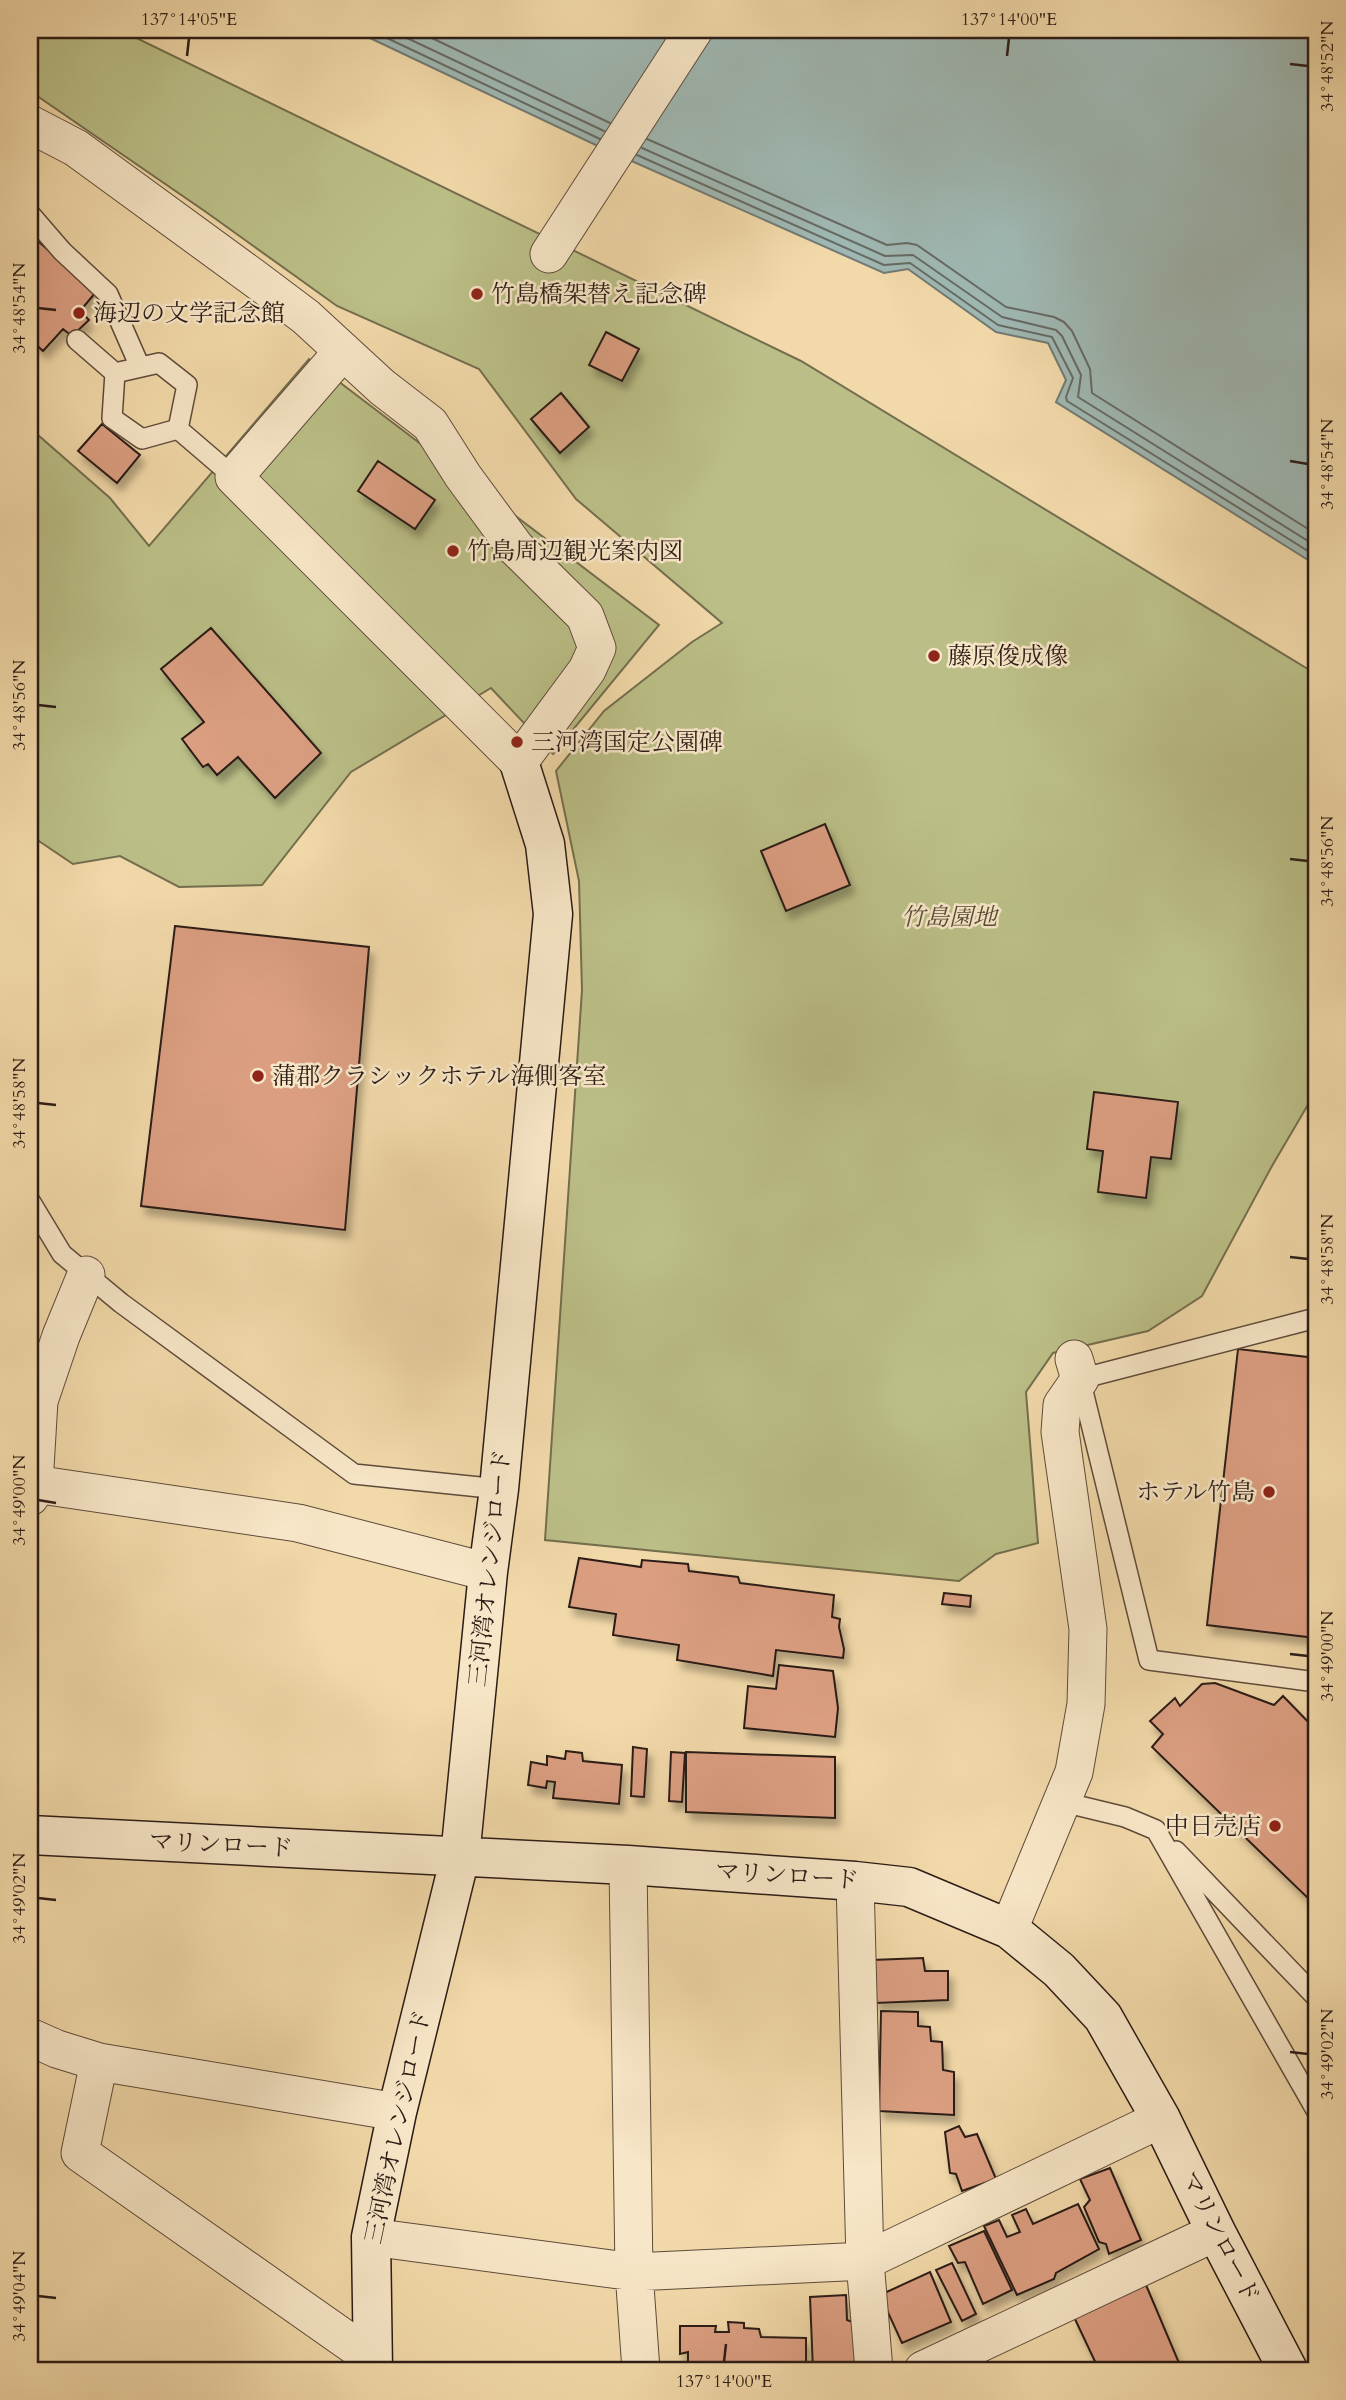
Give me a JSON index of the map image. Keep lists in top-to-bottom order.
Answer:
{
  "streets": {
    "street": ["三河湾オレンジロード", "マリンロード"]
  },
  "crossings": [
    ["三河湾オレンジロード", "マリンロード"]
  ],
  "parks": ["竹島園地"],
  "places": [
    "竹島橋架替え記念碑",
    "海辺の文学記念館",
    "竹島周辺観光案内図",
    "藤原俊成像",
    "三河湾国定公園碑",
    "蒲郡クラシックホテル海側客室",
    "ホテル竹島",
    "中日売店"
  ],
  "coordinates": [
    "137°14'05\"E",
    "137°14'00\"E",
    "34°48'52\"N",
    "34°48'54\"N",
    "34°48'56\"N",
    "34°48'58\"N",
    "34°49'00\"N",
    "34°49'02\"N",
    "34°49'04\"N"
  ]
}
